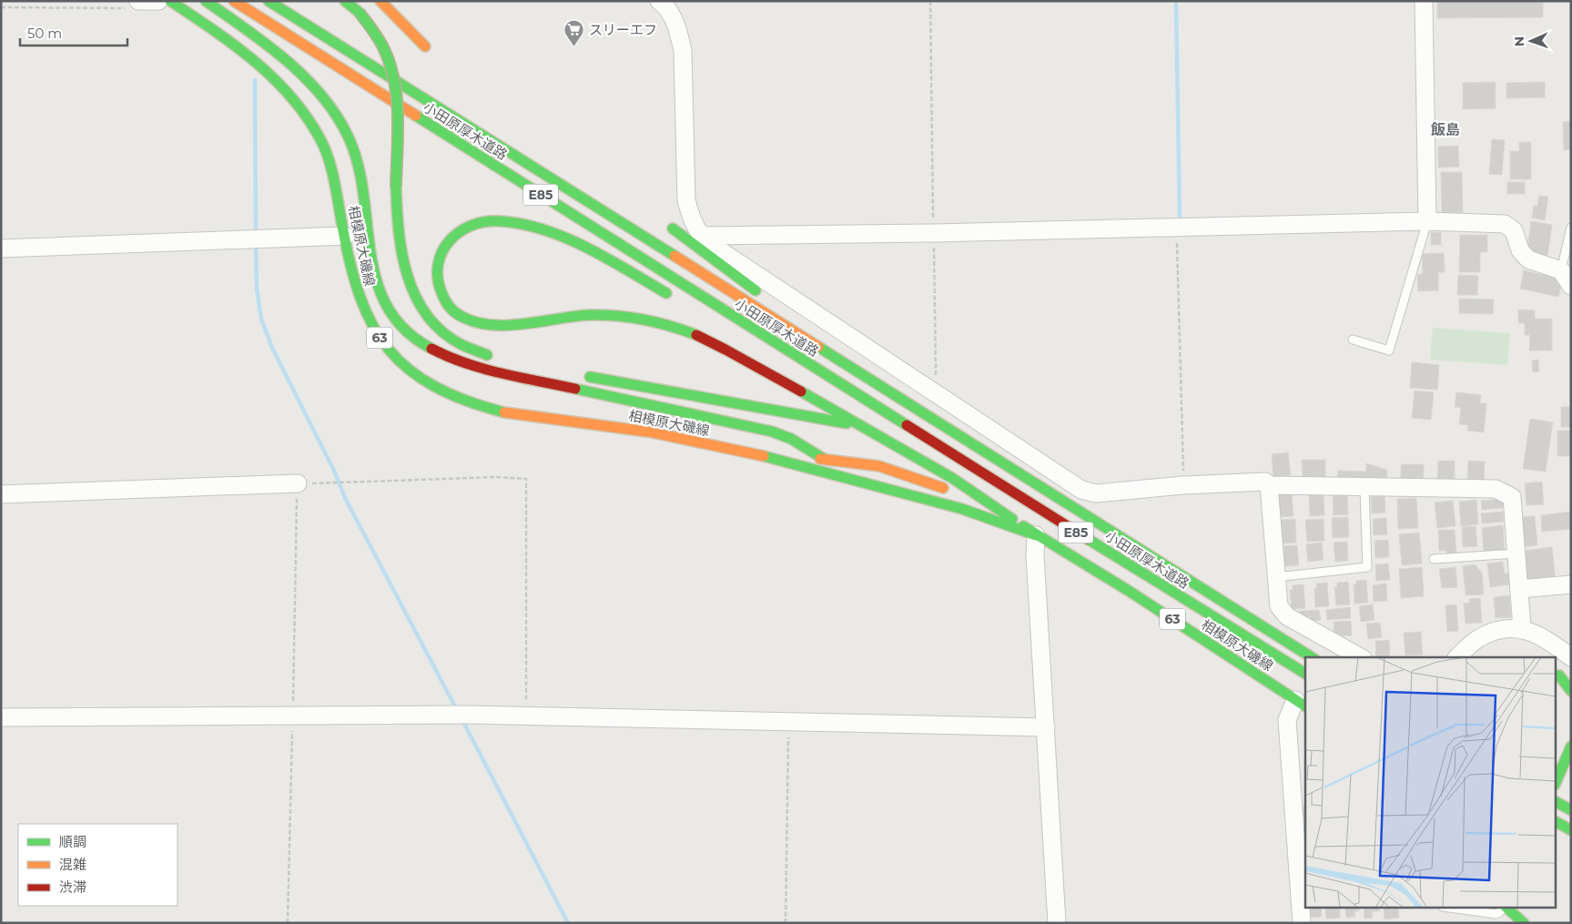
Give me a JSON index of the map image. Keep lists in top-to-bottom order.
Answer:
{
  "streets": {
    "main road": [
      "小田原厚木道路",
      "E85",
      "相模原大磯線",
      "63"
    ]
  },
  "crossings": [
    ["相模原大磯線", "63"]
  ],
  "districts": ["飯島"],
  "places": {
    "supermarket": ["スリーエフ"]
  },
  "legend": ["順調", "混雑", "渋滞"],
  "scale_bar": "50 m",
  "north": "left"
}
